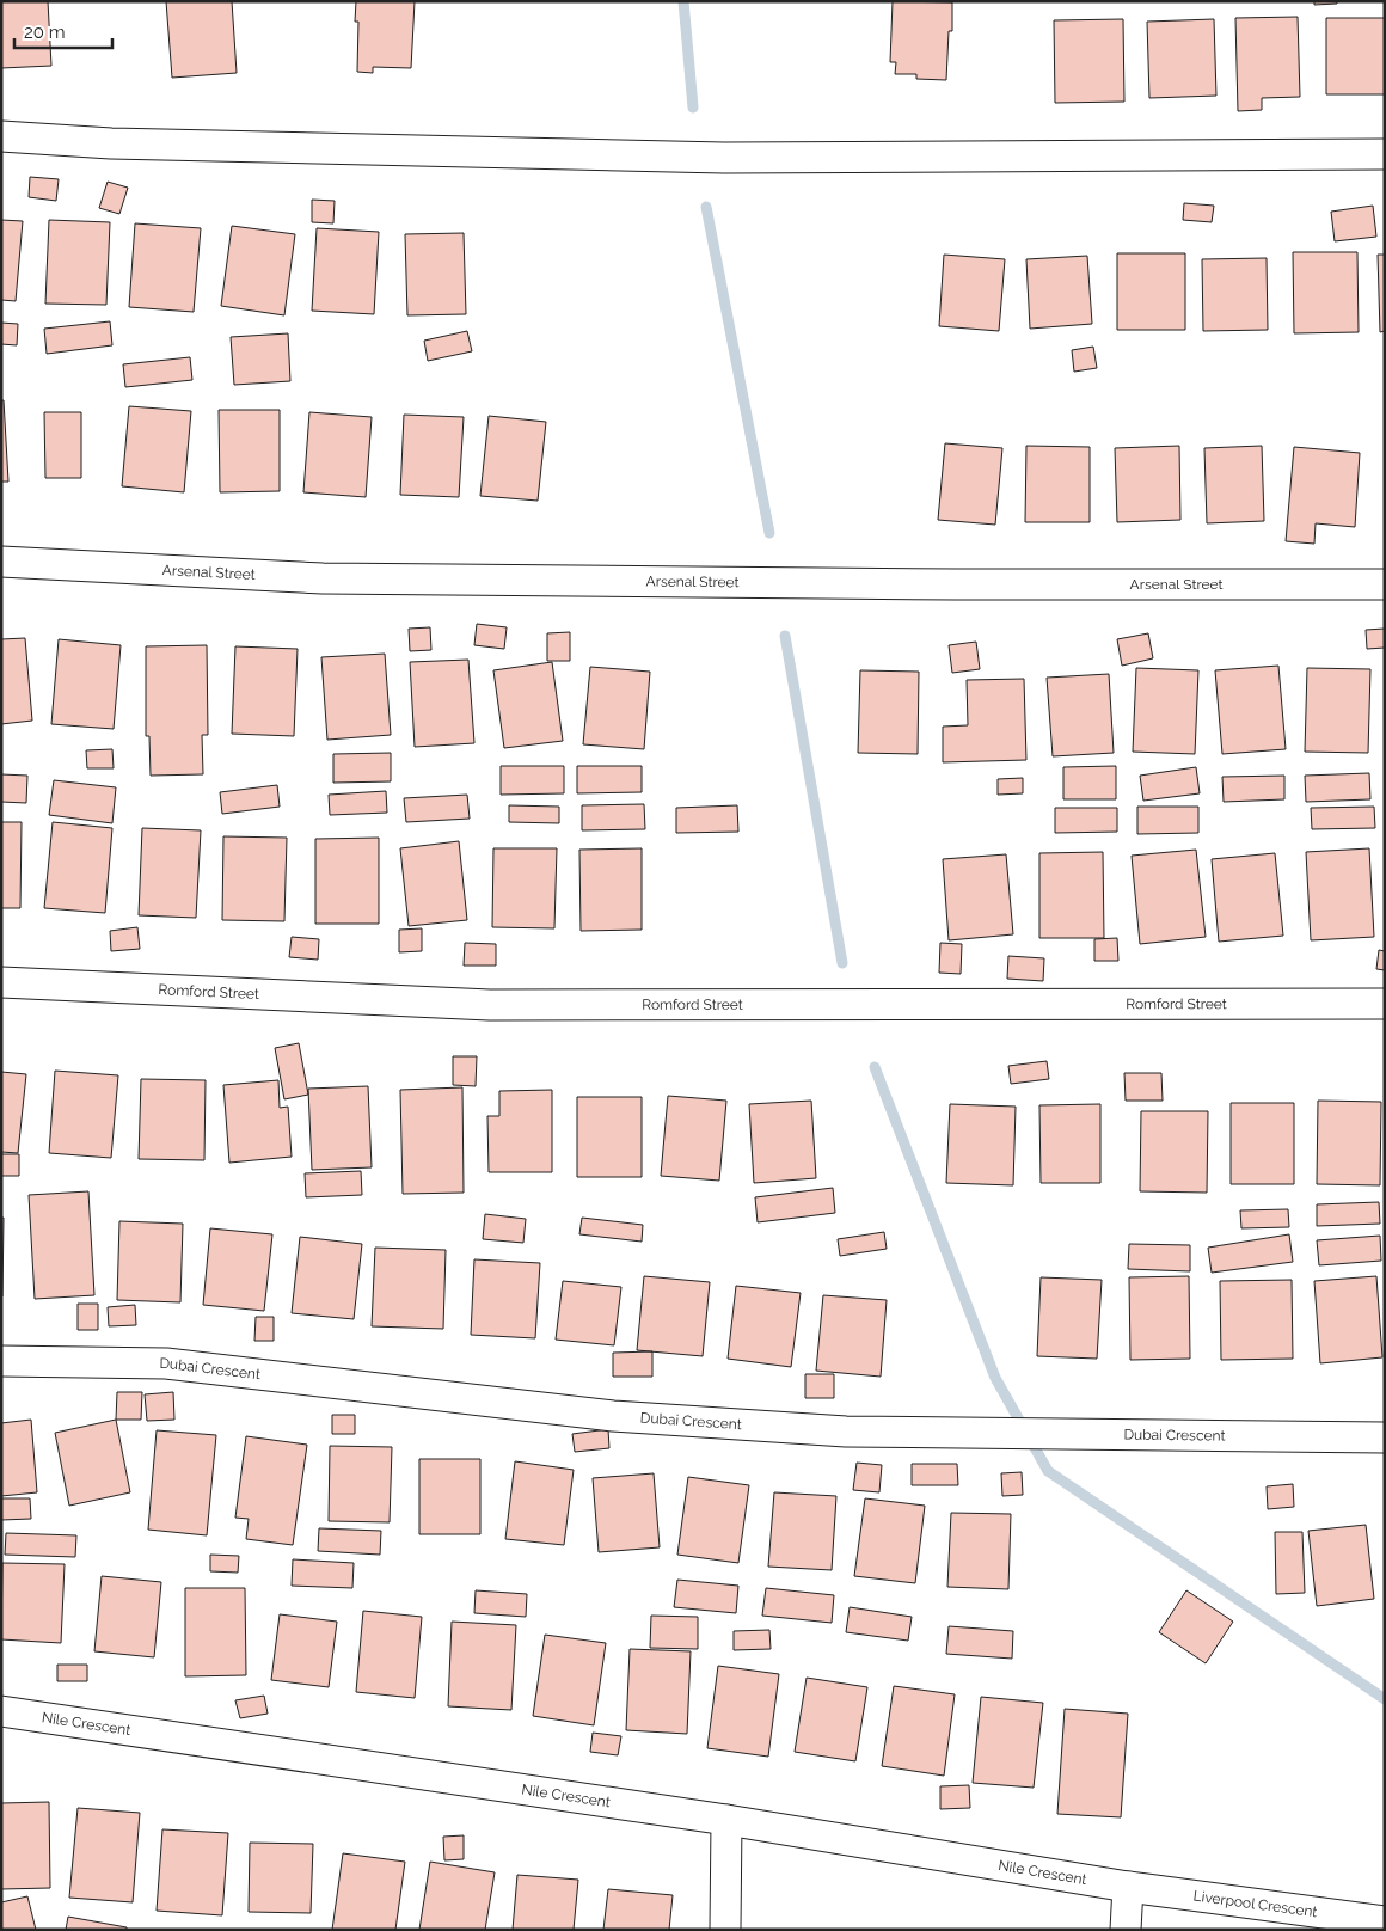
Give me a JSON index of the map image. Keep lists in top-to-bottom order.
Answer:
{
  "streets": {
    "street": [
      "Arsenal Street",
      "Romford Street",
      "Dubai Crescent",
      "Nile Crescent",
      "Liverpool Crescent"
    ]
  },
  "crossings": [
    ["Nile Crescent", "Liverpool Crescent"]
  ],
  "scale_bar": "20 m"
}
